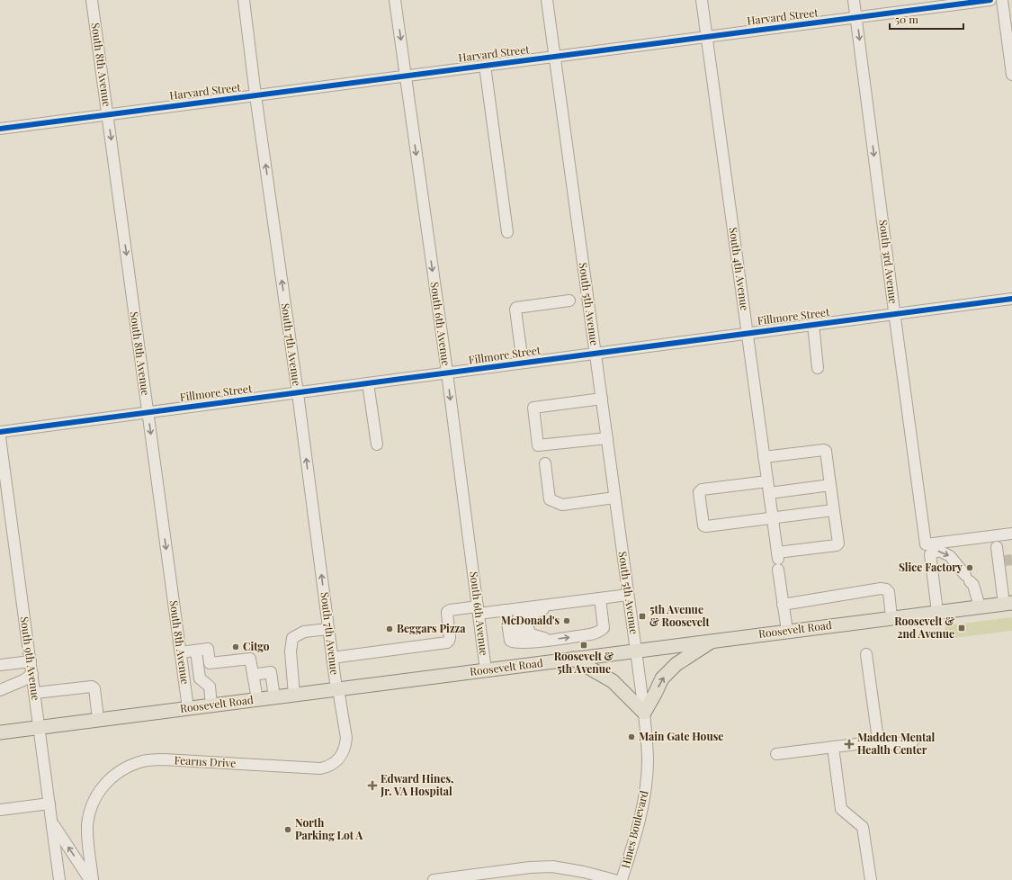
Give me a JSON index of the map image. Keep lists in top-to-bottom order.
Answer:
{
  "streets": {
    "main road": ["Roosevelt Road"],
    "street": [
      "Harvard Street",
      "South 8th Avenue",
      "South 3rd Avenue",
      "South 4th Avenue",
      "South 5th Avenue",
      "Fillmore Street",
      "South 6th Avenue",
      "South 7th Avenue",
      "South 9th Avenue",
      "Fearns Drive",
      "Hines Boulevard"
    ]
  },
  "crossings": [
    ["Harvard Street", "South 8th Avenue"],
    ["Harvard Street", "South 3rd Avenue"],
    ["Harvard Street", "South 4th Avenue"],
    ["Harvard Street", "South 5th Avenue"],
    ["Harvard Street", "South 6th Avenue"],
    ["Harvard Street", "South 7th Avenue"],
    ["South 8th Avenue", "Fillmore Street"],
    ["South 8th Avenue", "Roosevelt Road"],
    ["South 3rd Avenue", "Fillmore Street"],
    ["South 4th Avenue", "Fillmore Street"],
    ["South 4th Avenue", "Roosevelt Road"],
    ["South 5th Avenue", "Fillmore Street"],
    ["South 5th Avenue", "Roosevelt Road"],
    ["South 5th Avenue", "Hines Boulevard"],
    ["Fillmore Street", "South 6th Avenue"],
    ["Fillmore Street", "South 7th Avenue"],
    ["South 6th Avenue", "Roosevelt Road"],
    ["South 7th Avenue", "Roosevelt Road"],
    ["South 7th Avenue", "Fearns Drive"],
    ["Roosevelt Road", "South 9th Avenue"],
    ["Roosevelt Road", "Fearns Drive"],
    ["Roosevelt Road", "Hines Boulevard"]
  ],
  "one_way": ["South 8th Avenue", "South 3rd Avenue", "South 7th Avenue"],
  "places": {
    "other": [
      "Slice Factory",
      "McDonald's",
      "Beggars Pizza",
      "Citgo",
      "Main Gate House",
      "North Parking Lot A"
    ],
    "transit": ["5th Avenue & Roosevelt", "Roosevelt & 2nd Avenue", "Roosevelt & 5th Avenue"],
    "health": ["Madden Mental Health Center", "Edward Hines, Jr. VA Hospital"]
  },
  "scale_bar": "50 m"
}
